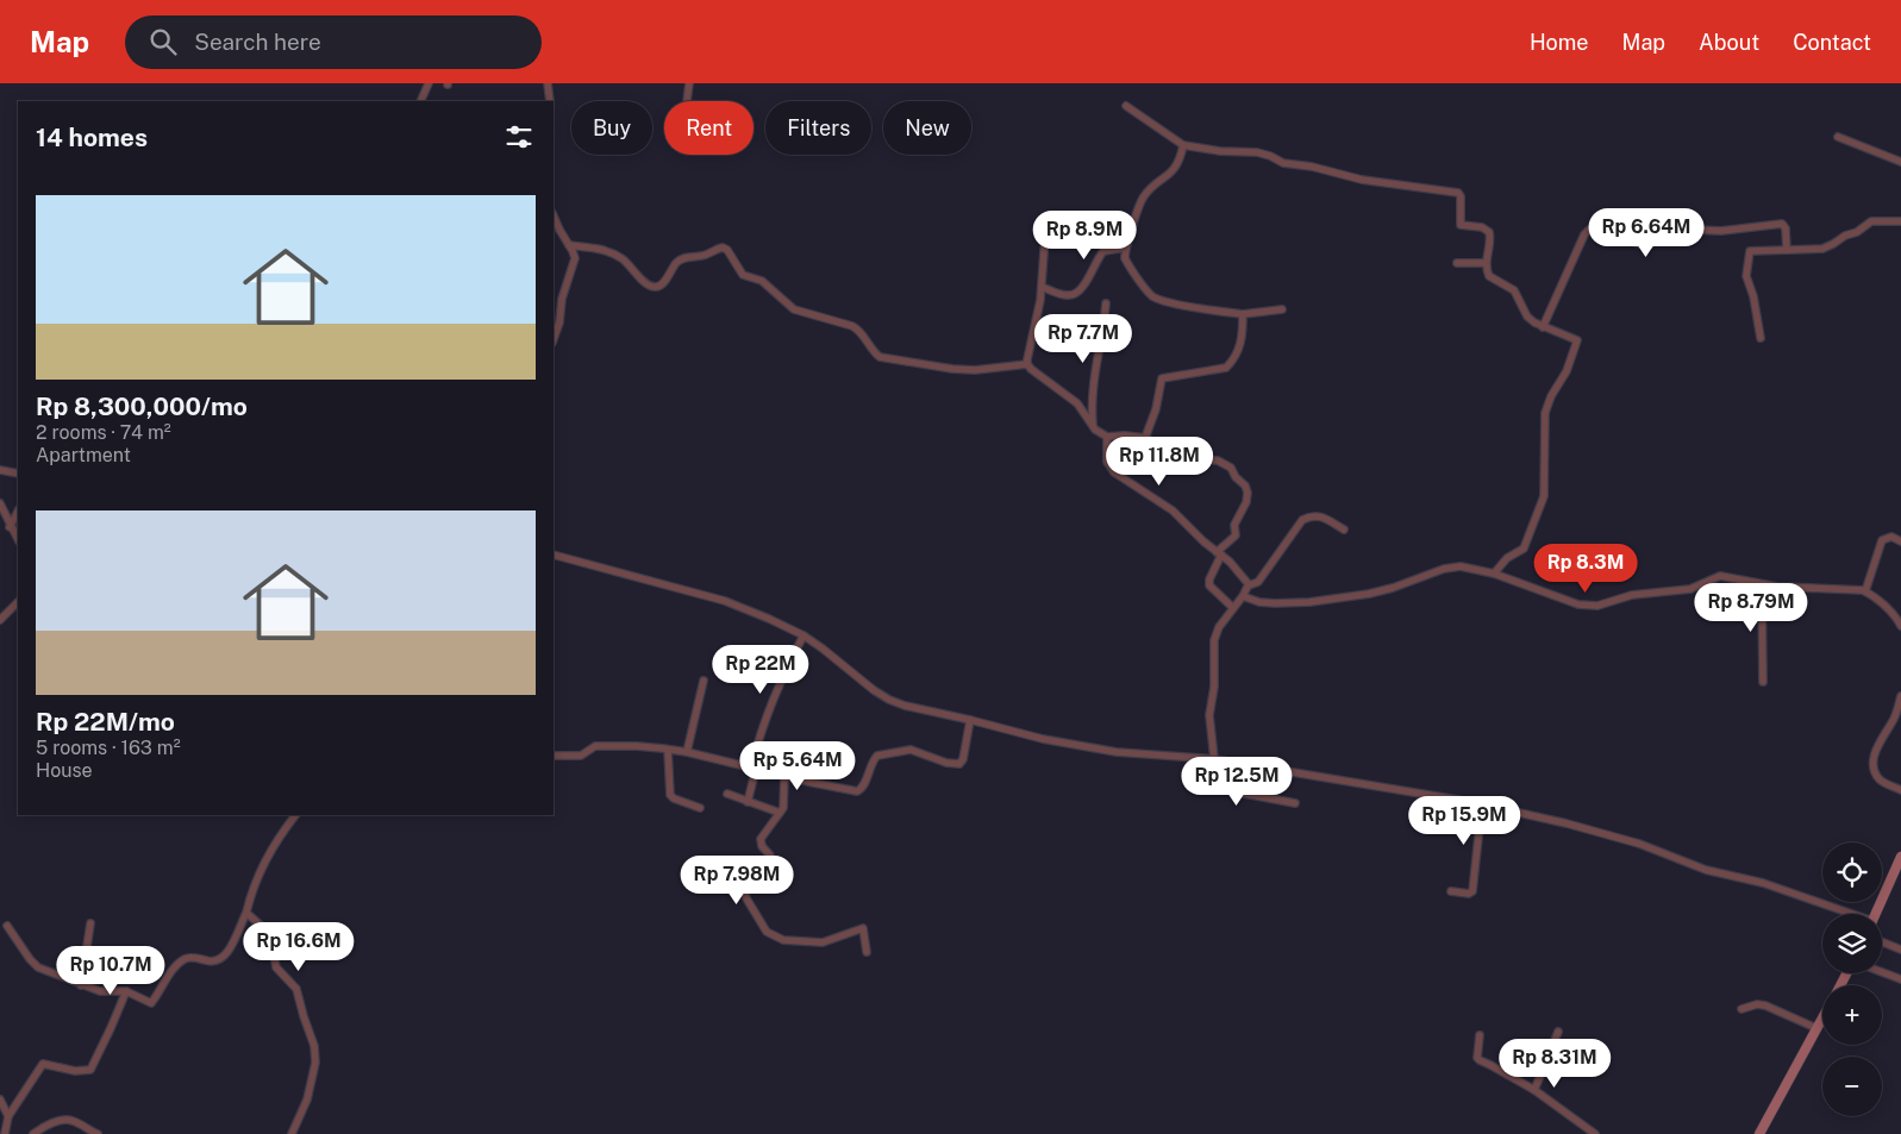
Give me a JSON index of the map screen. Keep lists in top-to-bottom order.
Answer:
{
  "page": {
    "header": "Map",
    "search": "Search here",
    "nav": [
      "Home",
      "Map",
      "About",
      "Contact"
    ],
    "chip": [
      "Buy",
      "Rent",
      "Filters",
      "New"
    ],
    "heading": "14 homes",
    "list": [
      {
        "name": "Rp 8,300,000/mo",
        "note": "2 rooms · 74 m² · Apartment"
      },
      {
        "name": "Rp 22M/mo",
        "note": "5 rooms · 163 m² · House"
      }
    ],
    "price": [
      "Rp 6.64M",
      "Rp 8.9M",
      "Rp 7.7M",
      "Rp 11.8M",
      "Rp 8.3M",
      "Rp 8.79M",
      "Rp 22M",
      "Rp 5.64M",
      "Rp 12.5M",
      "Rp 15.9M",
      "Rp 7.98M",
      "Rp 16.6M",
      "Rp 10.7M",
      "Rp 8.31M"
    ],
    "map_buttons": ["+", "−"]
  }
}
